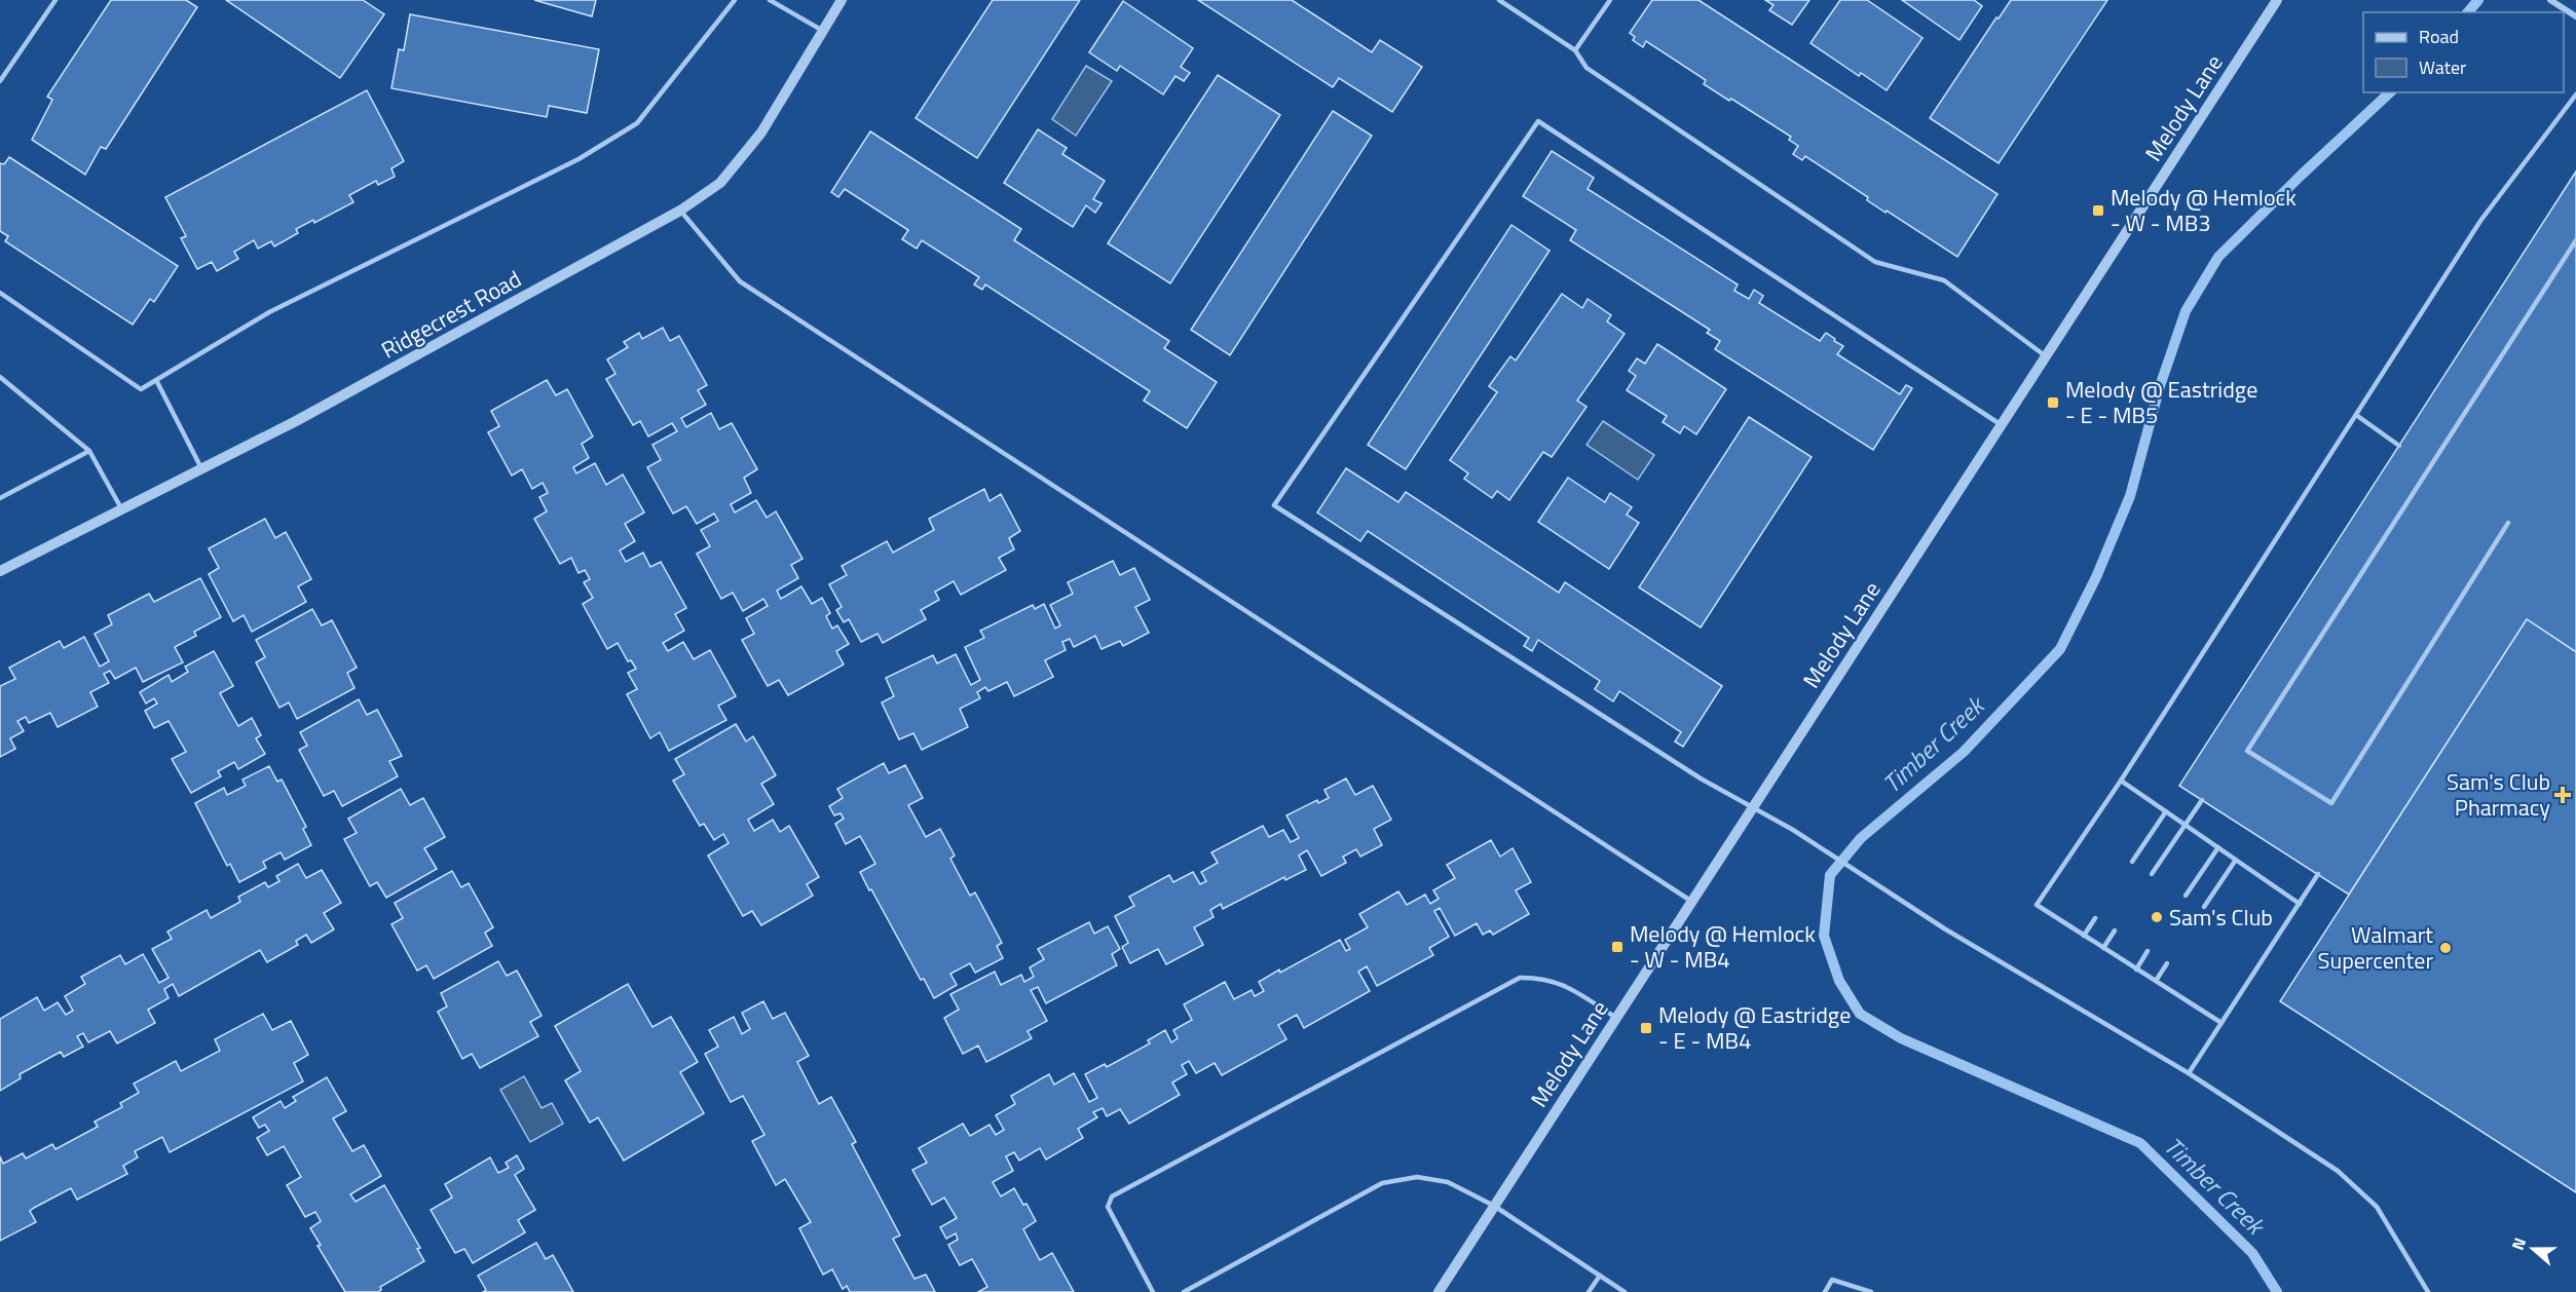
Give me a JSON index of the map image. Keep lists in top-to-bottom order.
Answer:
{
  "streets": {
    "street": ["Melody Lane", "Ridgecrest Road"]
  },
  "water": ["Timber Creek"],
  "places": {
    "transit": [
      "Melody @ Hemlock - W - MB3",
      "Melody @ Eastridge - E - MB5",
      "Melody @ Hemlock - W - MB4",
      "Melody @ Eastridge - E - MB4"
    ],
    "health": ["Sam's Club Pharmacy"],
    "other": ["Sam's Club", "Walmart Supercenter"]
  },
  "legend": ["Road", "Water"],
  "north": "left"
}
